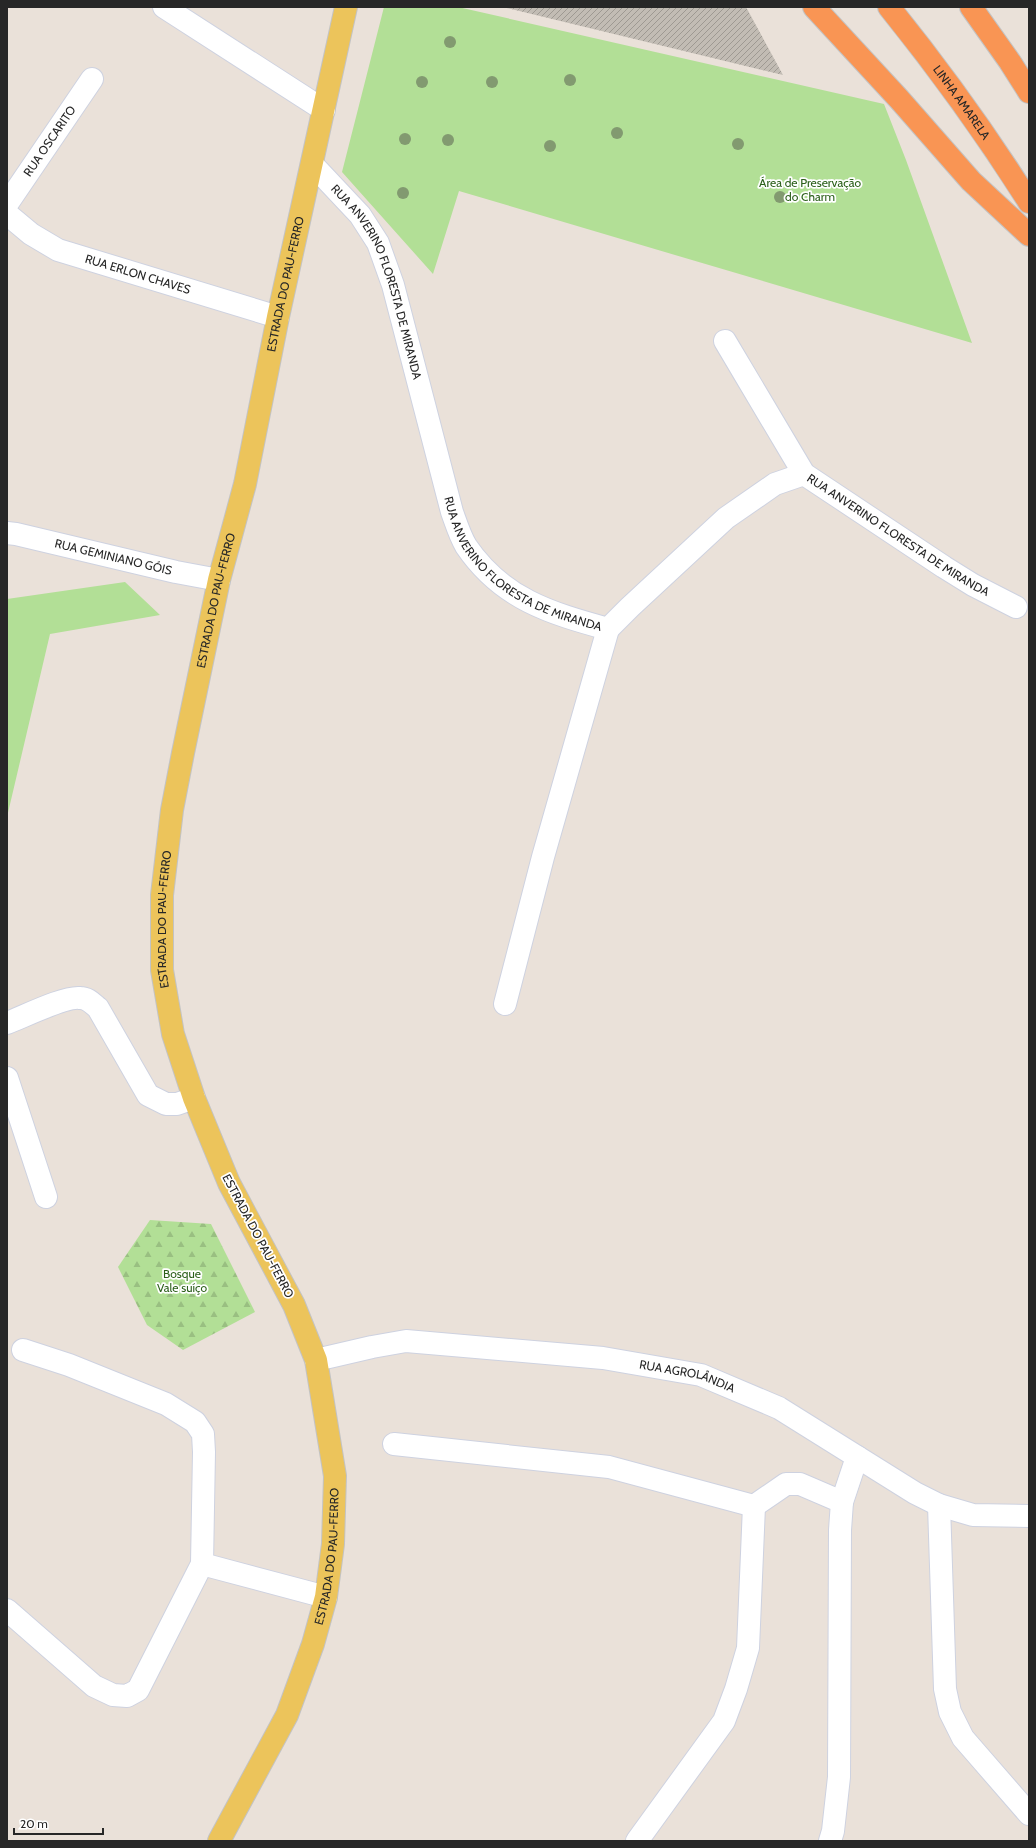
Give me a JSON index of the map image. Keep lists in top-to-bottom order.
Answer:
{
  "streets": {
    "highway": ["LINHA AMARELA"],
    "main road": ["ESTRADA DO PAU-FERRO"],
    "street": [
      "RUA OSCARITO",
      "RUA ERLON CHAVES",
      "RUA ANVERINO FLORESTA DE MIRANDA",
      "RUA GEMINIANO GÓIS",
      "RUA AGROLÂNDIA"
    ]
  },
  "crossings": [
    ["RUA ERLON CHAVES", "ESTRADA DO PAU-FERRO"],
    ["RUA ANVERINO FLORESTA DE MIRANDA", "ESTRADA DO PAU-FERRO"],
    ["ESTRADA DO PAU-FERRO", "RUA GEMINIANO GÓIS"],
    ["ESTRADA DO PAU-FERRO", "RUA AGROLÂNDIA"]
  ],
  "parks": ["Área de Preservação do Charm", "Bosque Vale suíço"],
  "scale_bar": "20 m"
}
